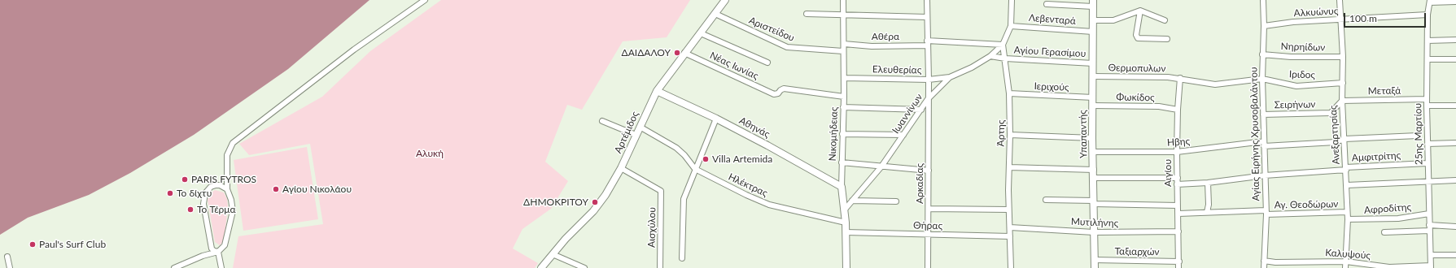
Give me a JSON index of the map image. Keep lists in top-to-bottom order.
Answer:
{
  "streets": {
    "street": [
      "Αλκυώνυς",
      "Λεβενταρά",
      "Αριστείδου",
      "Αθέρα",
      "Νηρηίδων",
      "Αγίου Γερασίμου",
      "Νέας Ιωνίας",
      "Θερμοπυλων",
      "Ελευθερίας",
      "Ιριδος",
      "Ιεριχούς",
      "Μεταξά",
      "Φωκίδος",
      "Σειρήνων",
      "Ιωαννίνων",
      "Αθηνάς",
      "Αρτέμιδος",
      "Άρτης",
      "Νικομήδειας",
      "Υπαπαντής",
      "Αγίας Ειρήνης Χρυσοβαλάντου",
      "25ης Μαρτίου",
      "Ανεξαρτησίας",
      "Ηβης",
      "Αμφιτρίτης",
      "Αιγίου",
      "Αρκαδίας",
      "Ηλέκτρας",
      "Αγ. Θεοδώρων",
      "Αφροδίτης",
      "Μυτιλήνης",
      "Θήρας",
      "Αισχύλου",
      "Ταξιαρχών",
      "Καλυψούς"
    ]
  },
  "crossings": [
    ["Αλκυώνυς", "Αγίας Ειρήνης Χρυσοβαλάντου"],
    ["Αλκυώνυς", "25ης Μαρτίου"],
    ["Αλκυώνυς", "Ανεξαρτησίας"],
    ["Λεβενταρά", "Υπαπαντής"],
    ["Αριστείδου", "Αρτέμιδος"],
    ["Αριστείδου", "Νικομήδειας"],
    ["Αθέρα", "Ιωαννίνων"],
    ["Αθέρα", "Άρτης"],
    ["Αθέρα", "Νικομήδειας"],
    ["Νηρηίδων", "Αγίας Ειρήνης Χρυσοβαλάντου"],
    ["Νηρηίδων", "Ανεξαρτησίας"],
    ["Αγίου Γερασίμου", "Άρτης"],
    ["Αγίου Γερασίμου", "Υπαπαντής"],
    ["Νέας Ιωνίας", "Αρτέμιδος"],
    ["Νέας Ιωνίας", "Νικομήδειας"],
    ["Θερμοπυλων", "Ιριδος"],
    ["Θερμοπυλων", "Υπαπαντής"],
    ["Θερμοπυλων", "Αγίας Ειρήνης Χρυσοβαλάντου"],
    ["Θερμοπυλων", "Αιγίου"],
    ["Ελευθερίας", "Ιωαννίνων"],
    ["Ελευθερίας", "Νικομήδειας"],
    ["Ελευθερίας", "Αρκαδίας"],
    ["Ιριδος", "Αγίας Ειρήνης Χρυσοβαλάντου"],
    ["Ιριδος", "Ανεξαρτησίας"],
    ["Ιεριχούς", "Άρτης"],
    ["Ιεριχούς", "Υπαπαντής"],
    ["Μεταξά", "25ης Μαρτίου"],
    ["Μεταξά", "Ανεξαρτησίας"],
    ["Φωκίδος", "Υπαπαντής"],
    ["Φωκίδος", "Αιγίου"],
    ["Σειρήνων", "Αγίας Ειρήνης Χρυσοβαλάντου"],
    ["Σειρήνων", "Ανεξαρτησίας"],
    ["Ιωαννίνων", "Άρτης"],
    ["Ιωαννίνων", "Νικομήδειας"],
    ["Ιωαννίνων", "Αρκαδίας"],
    ["Αθηνάς", "Αρτέμιδος"],
    ["Αθηνάς", "Νικομήδειας"],
    ["Αρτέμιδος", "Ηλέκτρας"],
    ["Αρτέμιδος", "Αισχύλου"],
    ["Άρτης", "Μυτιλήνης"],
    ["Άρτης", "Θήρας"],
    ["Νικομήδειας", "Ηλέκτρας"],
    ["Νικομήδειας", "Θήρας"],
    ["Υπαπαντής", "Ηβης"],
    ["Υπαπαντής", "Μυτιλήνης"],
    ["Υπαπαντής", "Ταξιαρχών"],
    ["Αγίας Ειρήνης Χρυσοβαλάντου", "Ηβης"],
    ["Αγίας Ειρήνης Χρυσοβαλάντου", "Αμφιτρίτης"],
    ["Αγίας Ειρήνης Χρυσοβαλάντου", "Αγ. Θεοδώρων"],
    ["Αγίας Ειρήνης Χρυσοβαλάντου", "Καλυψούς"],
    ["25ης Μαρτίου", "Αμφιτρίτης"],
    ["25ης Μαρτίου", "Αφροδίτης"],
    ["25ης Μαρτίου", "Καλυψούς"],
    ["Ανεξαρτησίας", "Ηβης"],
    ["Ανεξαρτησίας", "Αμφιτρίτης"],
    ["Ανεξαρτησίας", "Αγ. Θεοδώρων"],
    ["Ανεξαρτησίας", "Αφροδίτης"],
    ["Ανεξαρτησίας", "Καλυψούς"],
    ["Ηβης", "Αιγίου"],
    ["Αμφιτρίτης", "Αιγίου"],
    ["Αιγίου", "Αγ. Θεοδώρων"],
    ["Αιγίου", "Μυτιλήνης"],
    ["Αιγίου", "Ταξιαρχών"],
    ["Αρκαδίας", "Θήρας"]
  ],
  "parks": ["Αλυκή"],
  "places": [
    "ΔΑΙΔΑΛΟΥ",
    "Villa Artemida",
    "PARIS FYTROS",
    "Αγίου Νικολάου",
    "Το δίχτυ",
    "ΔΗΜΟΚΡΙΤΟΥ",
    "Το Τέρμα",
    "Paul's Surf Club"
  ],
  "scale_bar": "100 m"
}
